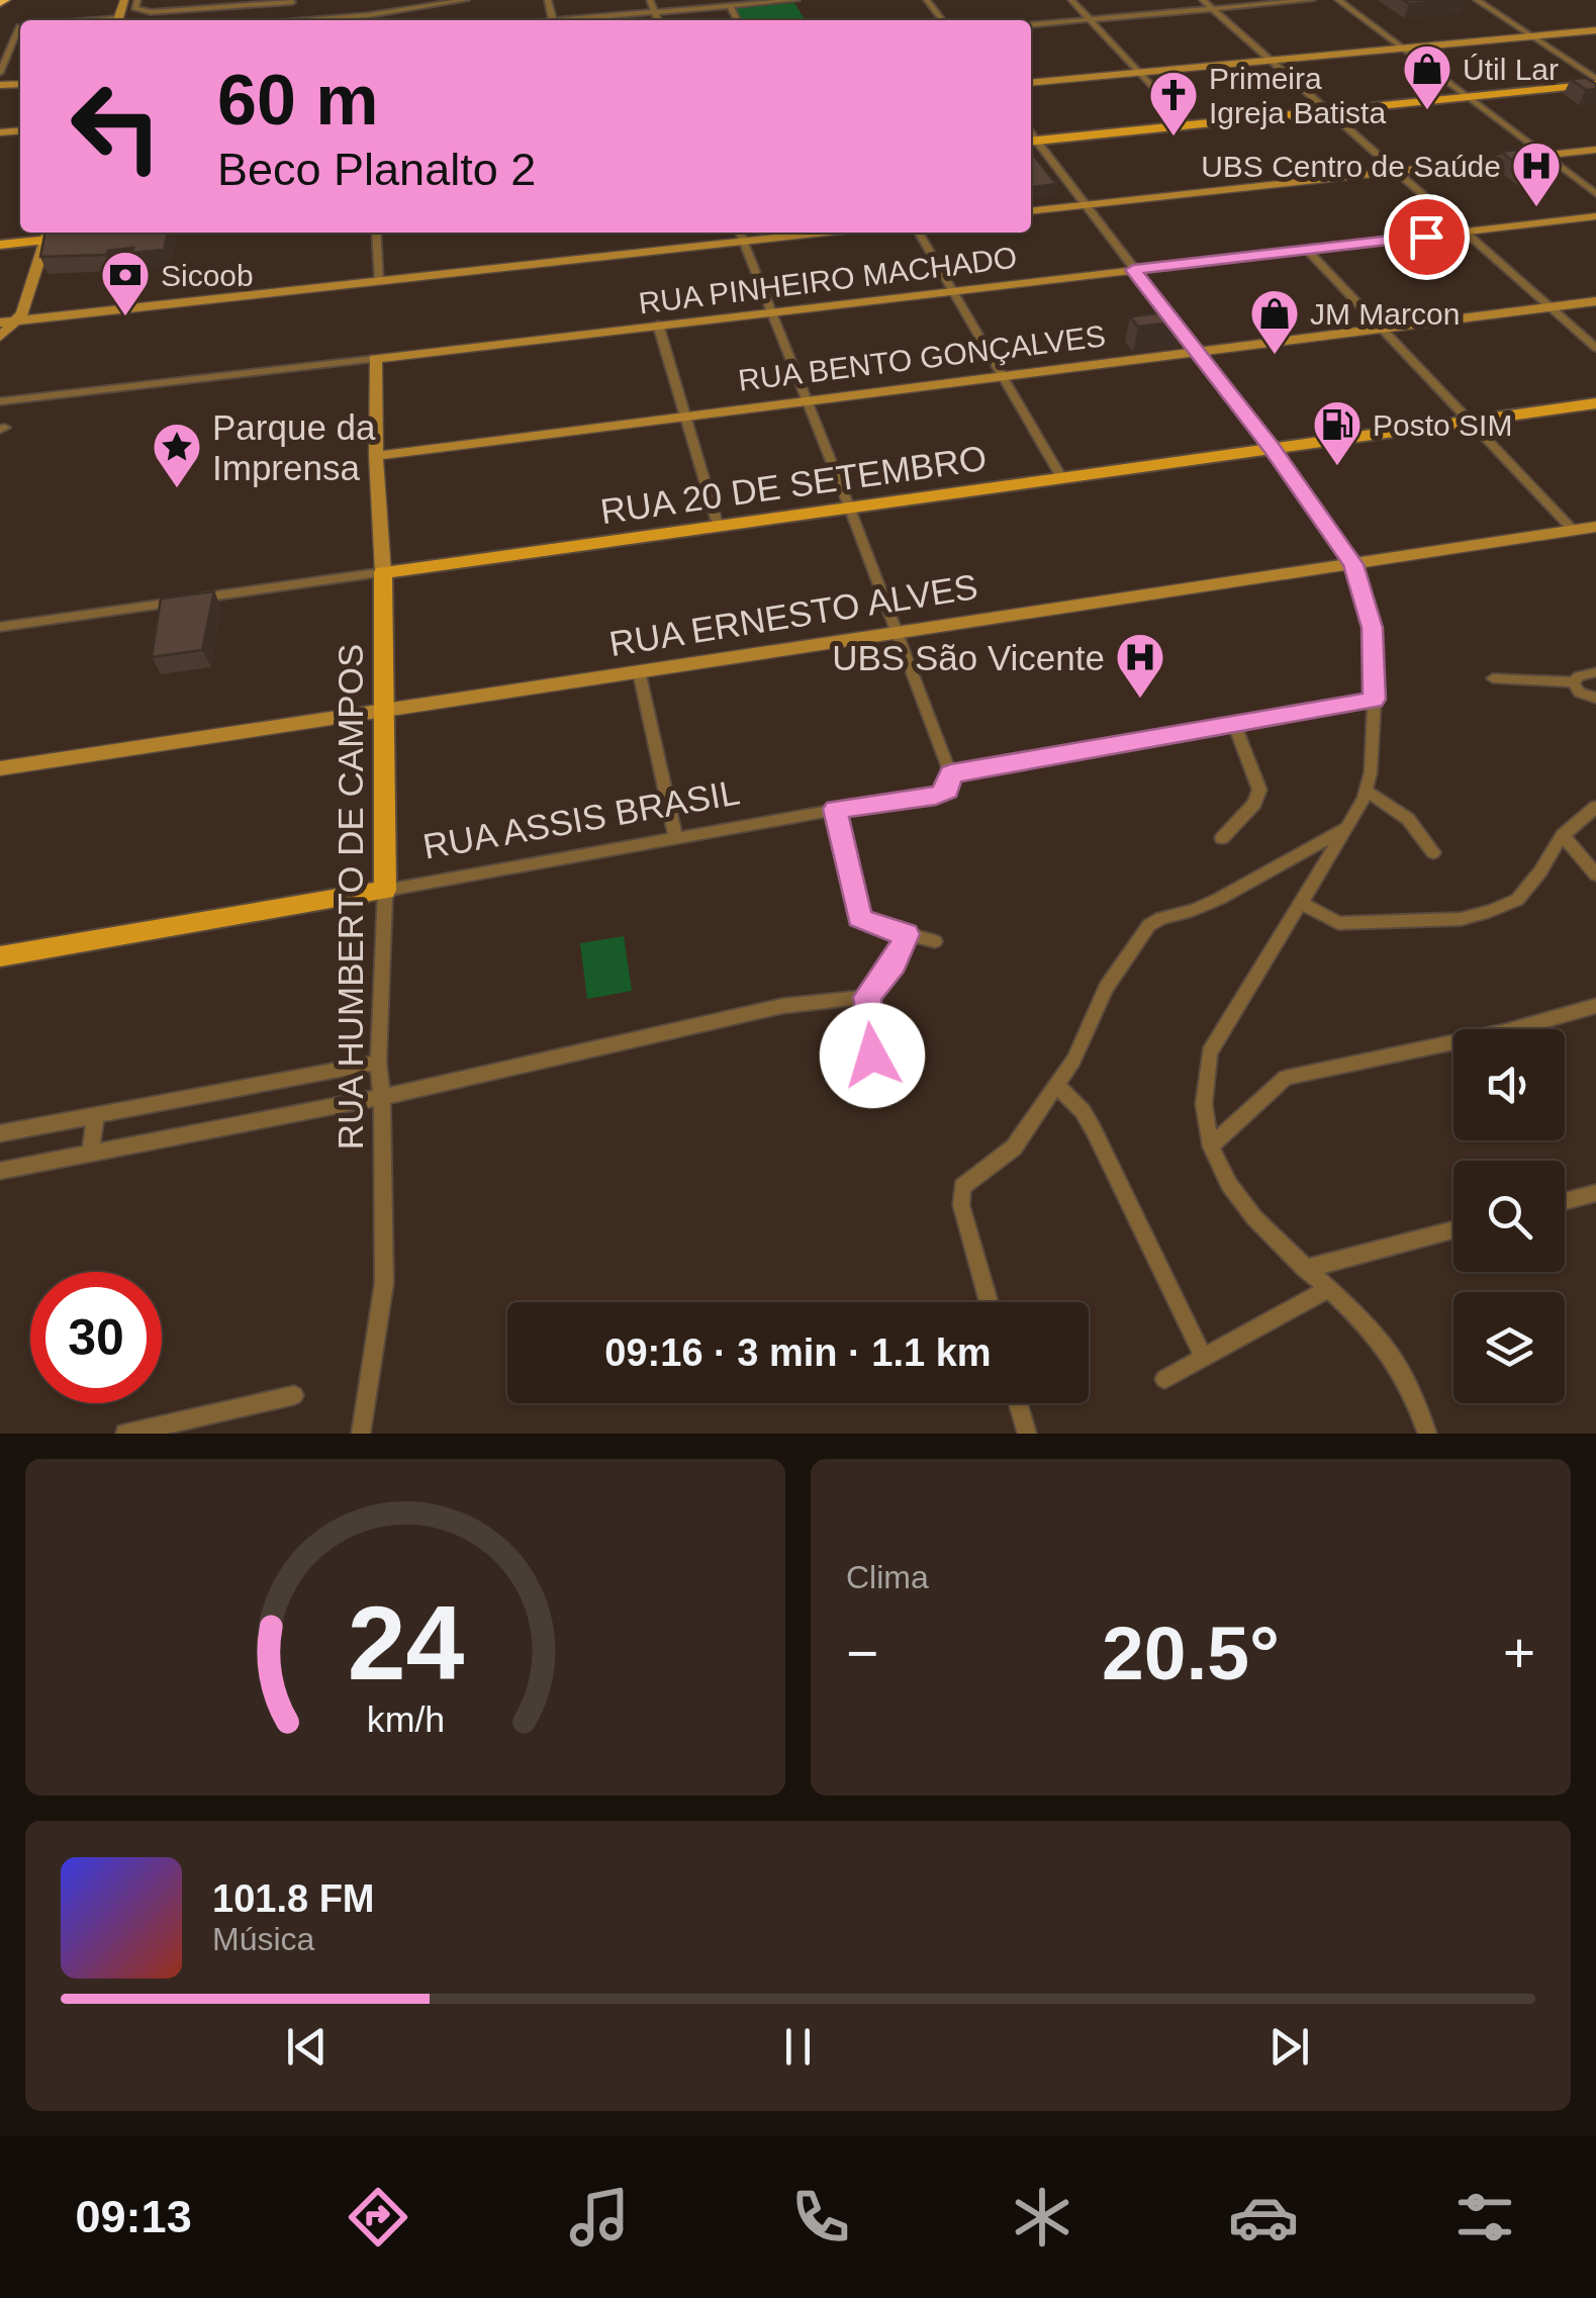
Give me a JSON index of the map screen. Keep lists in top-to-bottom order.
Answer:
{
  "streets": {
    "main road": ["RUA 20 DE SETEMBRO", "RUA ASSIS BRASIL", "RUA HUMBERTO DE CAMPOS"],
    "street": ["RUA PINHEIRO MACHADO", "RUA BENTO GONÇALVES", "RUA ERNESTO ALVES"]
  },
  "crossings": [
    ["RUA PINHEIRO MACHADO", "RUA HUMBERTO DE CAMPOS"],
    ["RUA BENTO GONÇALVES", "RUA HUMBERTO DE CAMPOS"],
    ["RUA 20 DE SETEMBRO", "RUA HUMBERTO DE CAMPOS"],
    ["RUA ERNESTO ALVES", "RUA HUMBERTO DE CAMPOS"],
    ["RUA ASSIS BRASIL", "RUA HUMBERTO DE CAMPOS"]
  ],
  "places": {
    "shop": ["Útil Lar", "JM Marcon"],
    "church": ["Primeira Igreja Batista"],
    "hospital": ["UBS Centro de Saúde", "UBS São Vicente"],
    "bank": ["Sicoob"],
    "fuel station": ["Posto SIM"],
    "place": ["Parque da Imprensa"]
  },
  "page": {
    "turn": ["60 m", "Beco Planalto 2"],
    "limit": "30",
    "trip": "09:16 · 3 min · 1.1 km",
    "tile": "Clima",
    "heat": ["−", "20.5°", "+"],
    "song": ["101.8 FM", "Música"],
    "tabs": "09:13",
    "gauge": ["24", "km/h"]
  }
}
